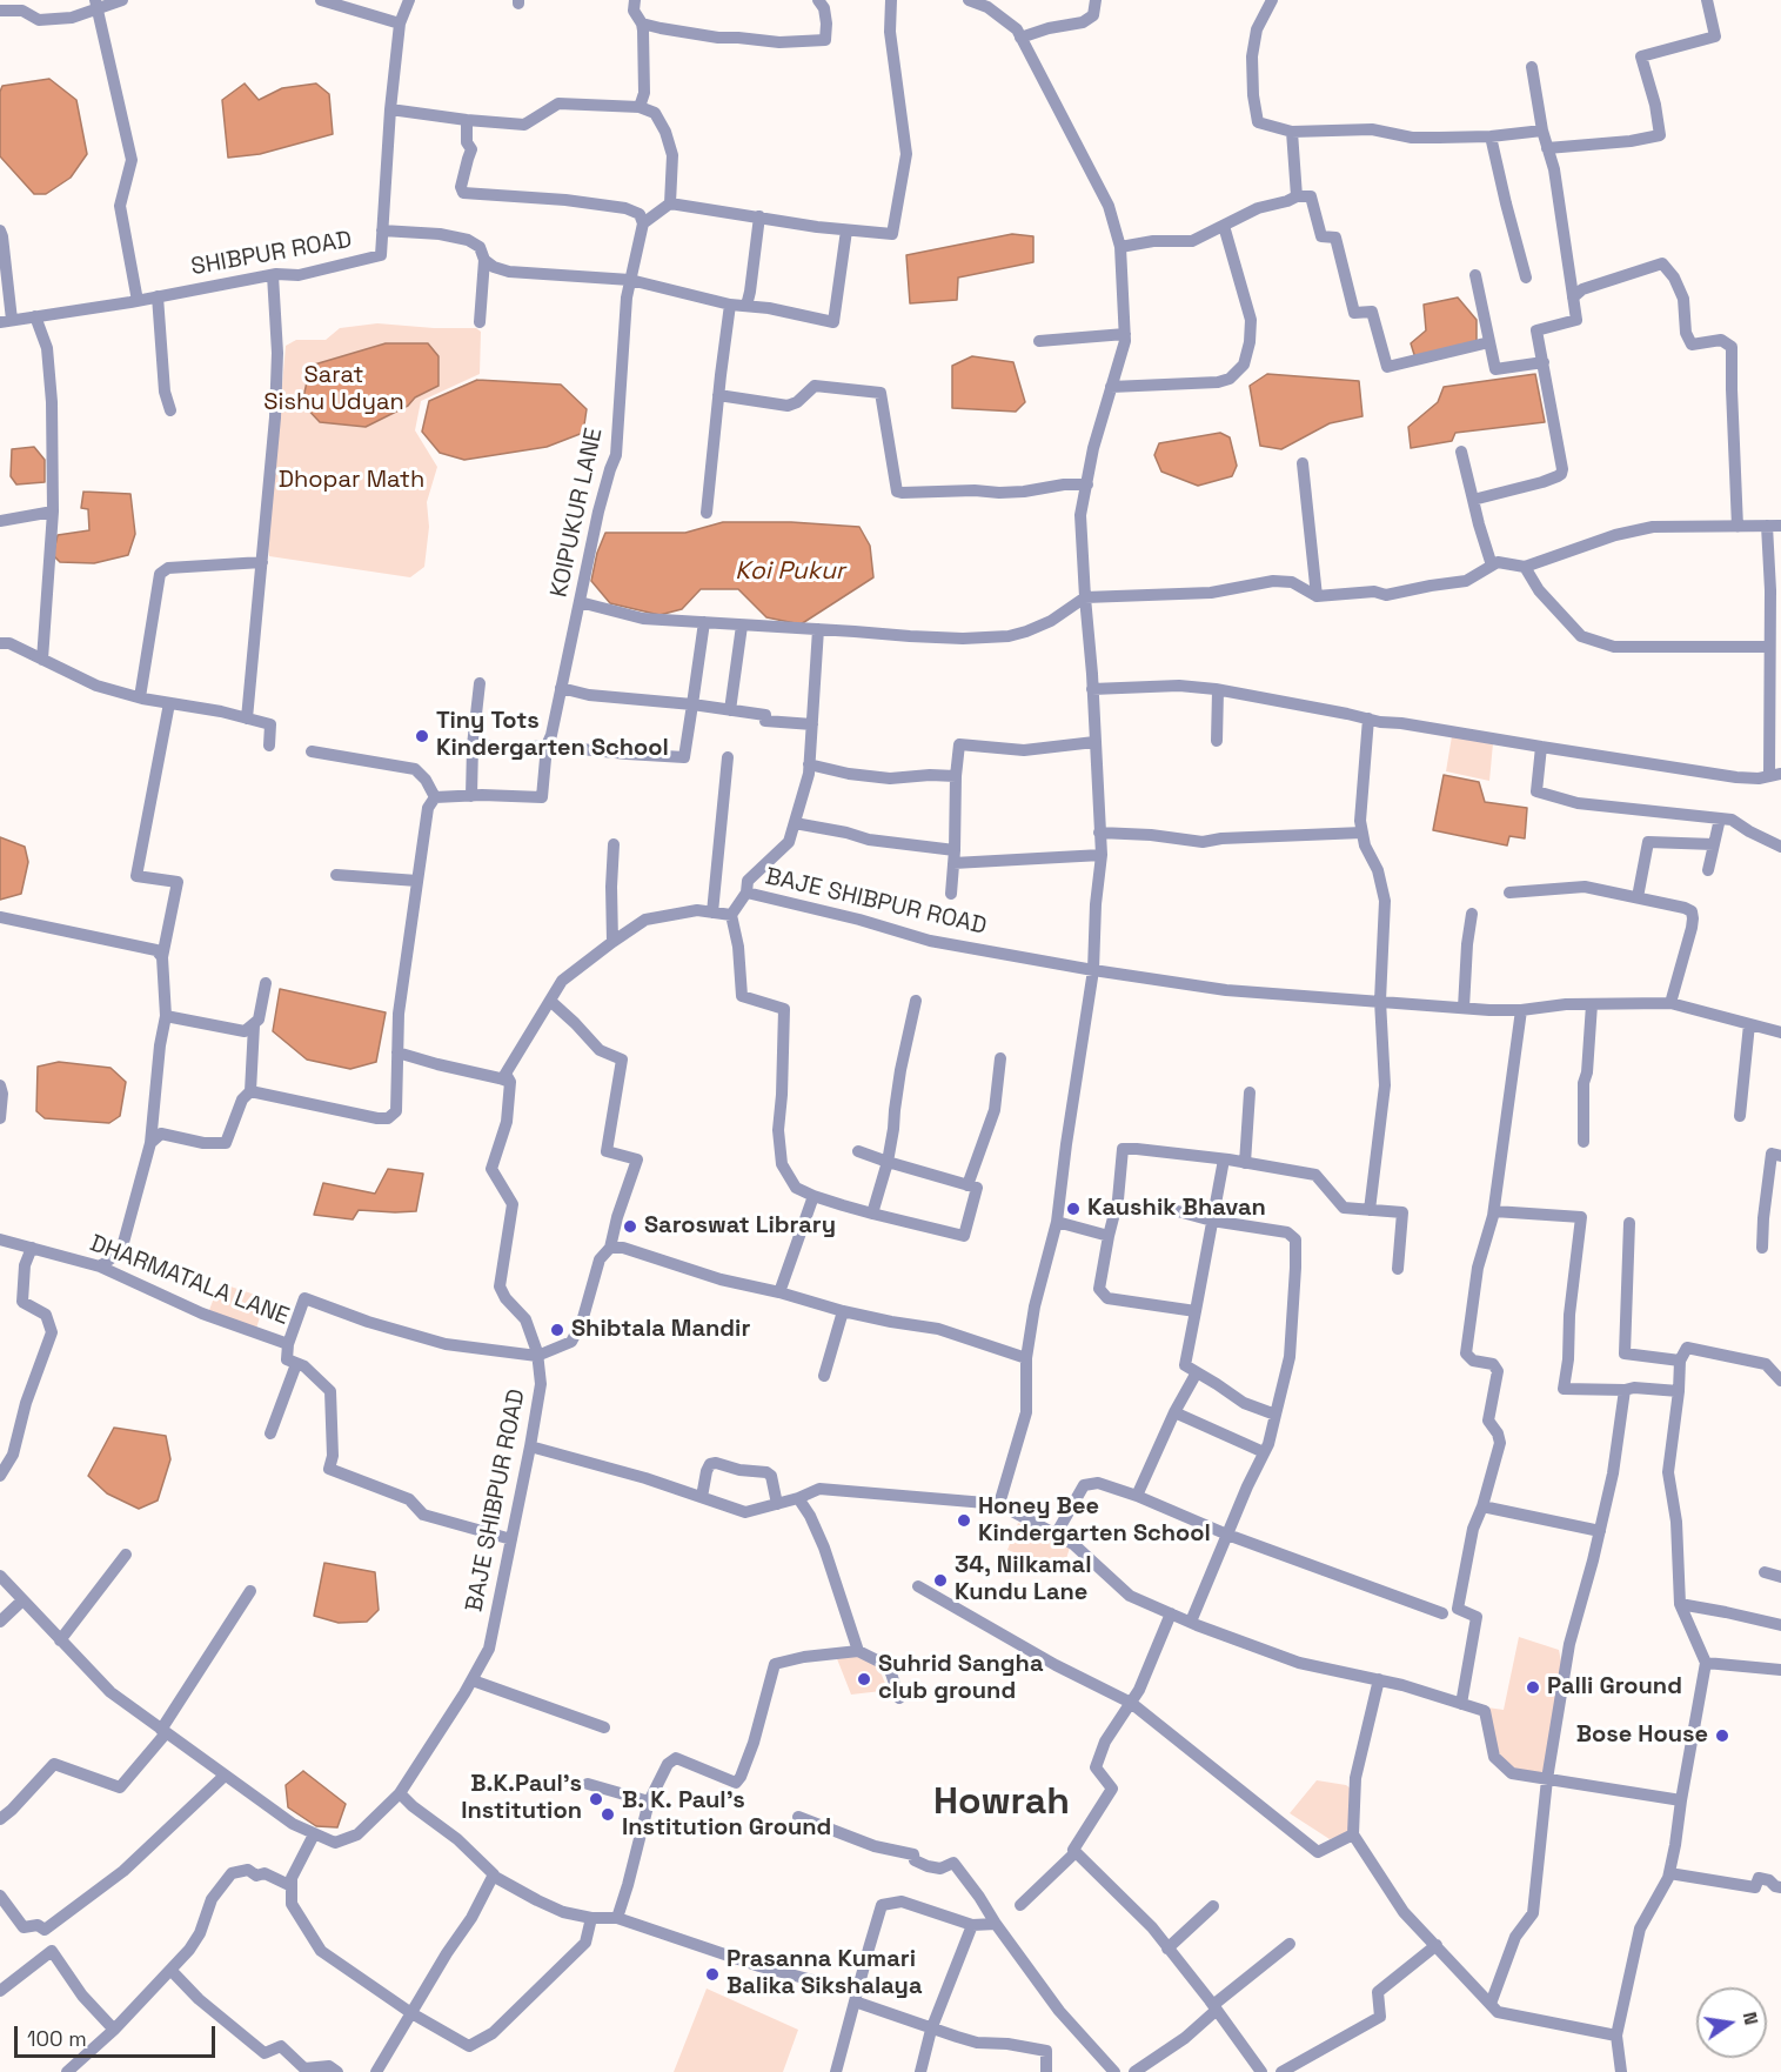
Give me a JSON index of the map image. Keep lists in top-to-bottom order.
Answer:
{
  "streets": {
    "street": [
      "SHIBPUR ROAD",
      "KOIPUKUR LANE",
      "BAJE SHIBPUR ROAD",
      "DHARMATALA LANE"
    ]
  },
  "crossings": [
    ["BAJE SHIBPUR ROAD", "DHARMATALA LANE"]
  ],
  "districts": ["Howrah"],
  "water": ["Koi Pukur"],
  "parks": ["Sarat Sishu Udyan", "Dhopar Math"],
  "places": [
    "Tiny Tots Kindergarten School",
    "Kaushik Bhavan",
    "Saroswat Library",
    "Shibtala Mandir",
    "Honey Bee Kindergarten School",
    "34, Nilkamal Kundu Lane",
    "Suhrid Sangha club ground",
    "Palli Ground",
    "Bose House",
    "B.K.Paul's Institution",
    "B. K. Paul's Institution Ground",
    "Prasanna Kumari Balika Sikshalaya"
  ],
  "scale_bar": "100 m",
  "north": "right"
}
